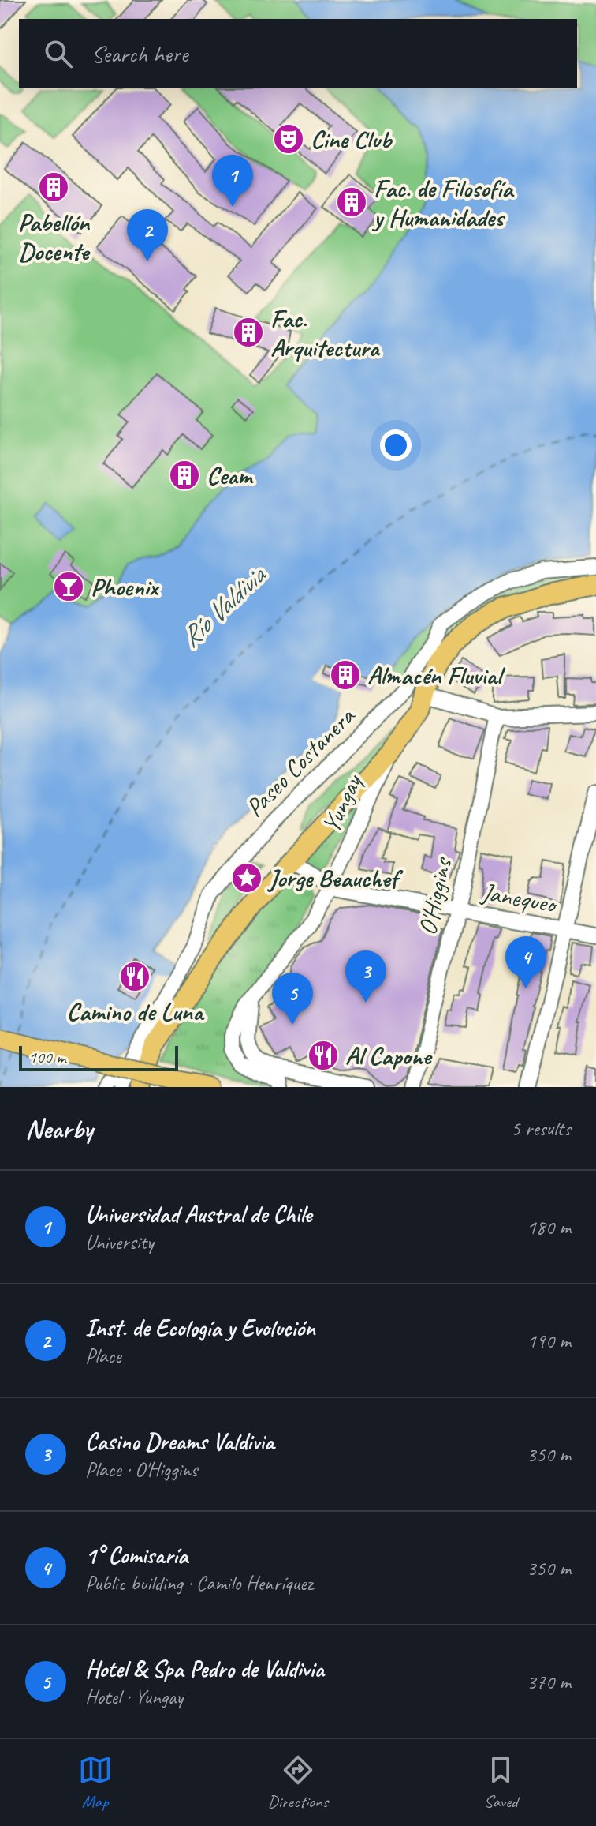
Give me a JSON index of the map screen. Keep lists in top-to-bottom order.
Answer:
{
  "streets": {
    "street": [
      "Paseo Costanera",
      "Yungay",
      "O'Higgins",
      "Janequeo"
    ]
  },
  "crossings": [
    ["Yungay", "Janequeo"],
    ["O'Higgins", "Janequeo"]
  ],
  "water": ["Río Valdivia"],
  "places": {
    "theatre": ["Cine Club"],
    "building": [
      "Pabellón Docente",
      "Fac. de Filosofía y Humanidades",
      "Fac. Arquitectura",
      "Ceam",
      "Almacén Fluvial"
    ],
    "bar": ["Phoenix"],
    "place": ["Jorge Beauchef"],
    "restaurant": ["Camino de Luna", "Al Capone"]
  },
  "scale_bar": "100 m",
  "page": {
    "search": "Search here",
    "pins": [
      "1",
      "2",
      "4",
      "3",
      "5"
    ],
    "scale": "100 m",
    "heading": ["Nearby", "5 results"],
    "list": [
      {
        "mark": "1",
        "name": "Universidad Austral de Chile",
        "note": "University",
        "value": "180 m"
      },
      {
        "mark": "2",
        "name": "Inst. de Ecología y Evolución",
        "note": "Place",
        "value": "190 m"
      },
      {
        "mark": "3",
        "name": "Casino Dreams Valdivia",
        "note": "Place · O'Higgins",
        "value": "350 m"
      },
      {
        "mark": "4",
        "name": "1° Comisaría",
        "note": "Public building · Camilo Henríquez",
        "value": "350 m"
      },
      {
        "mark": "5",
        "name": "Hotel & Spa Pedro de Valdivia",
        "note": "Hotel · Yungay",
        "value": "370 m"
      }
    ],
    "nav": ["Map", "Directions", "Saved"]
  }
}
